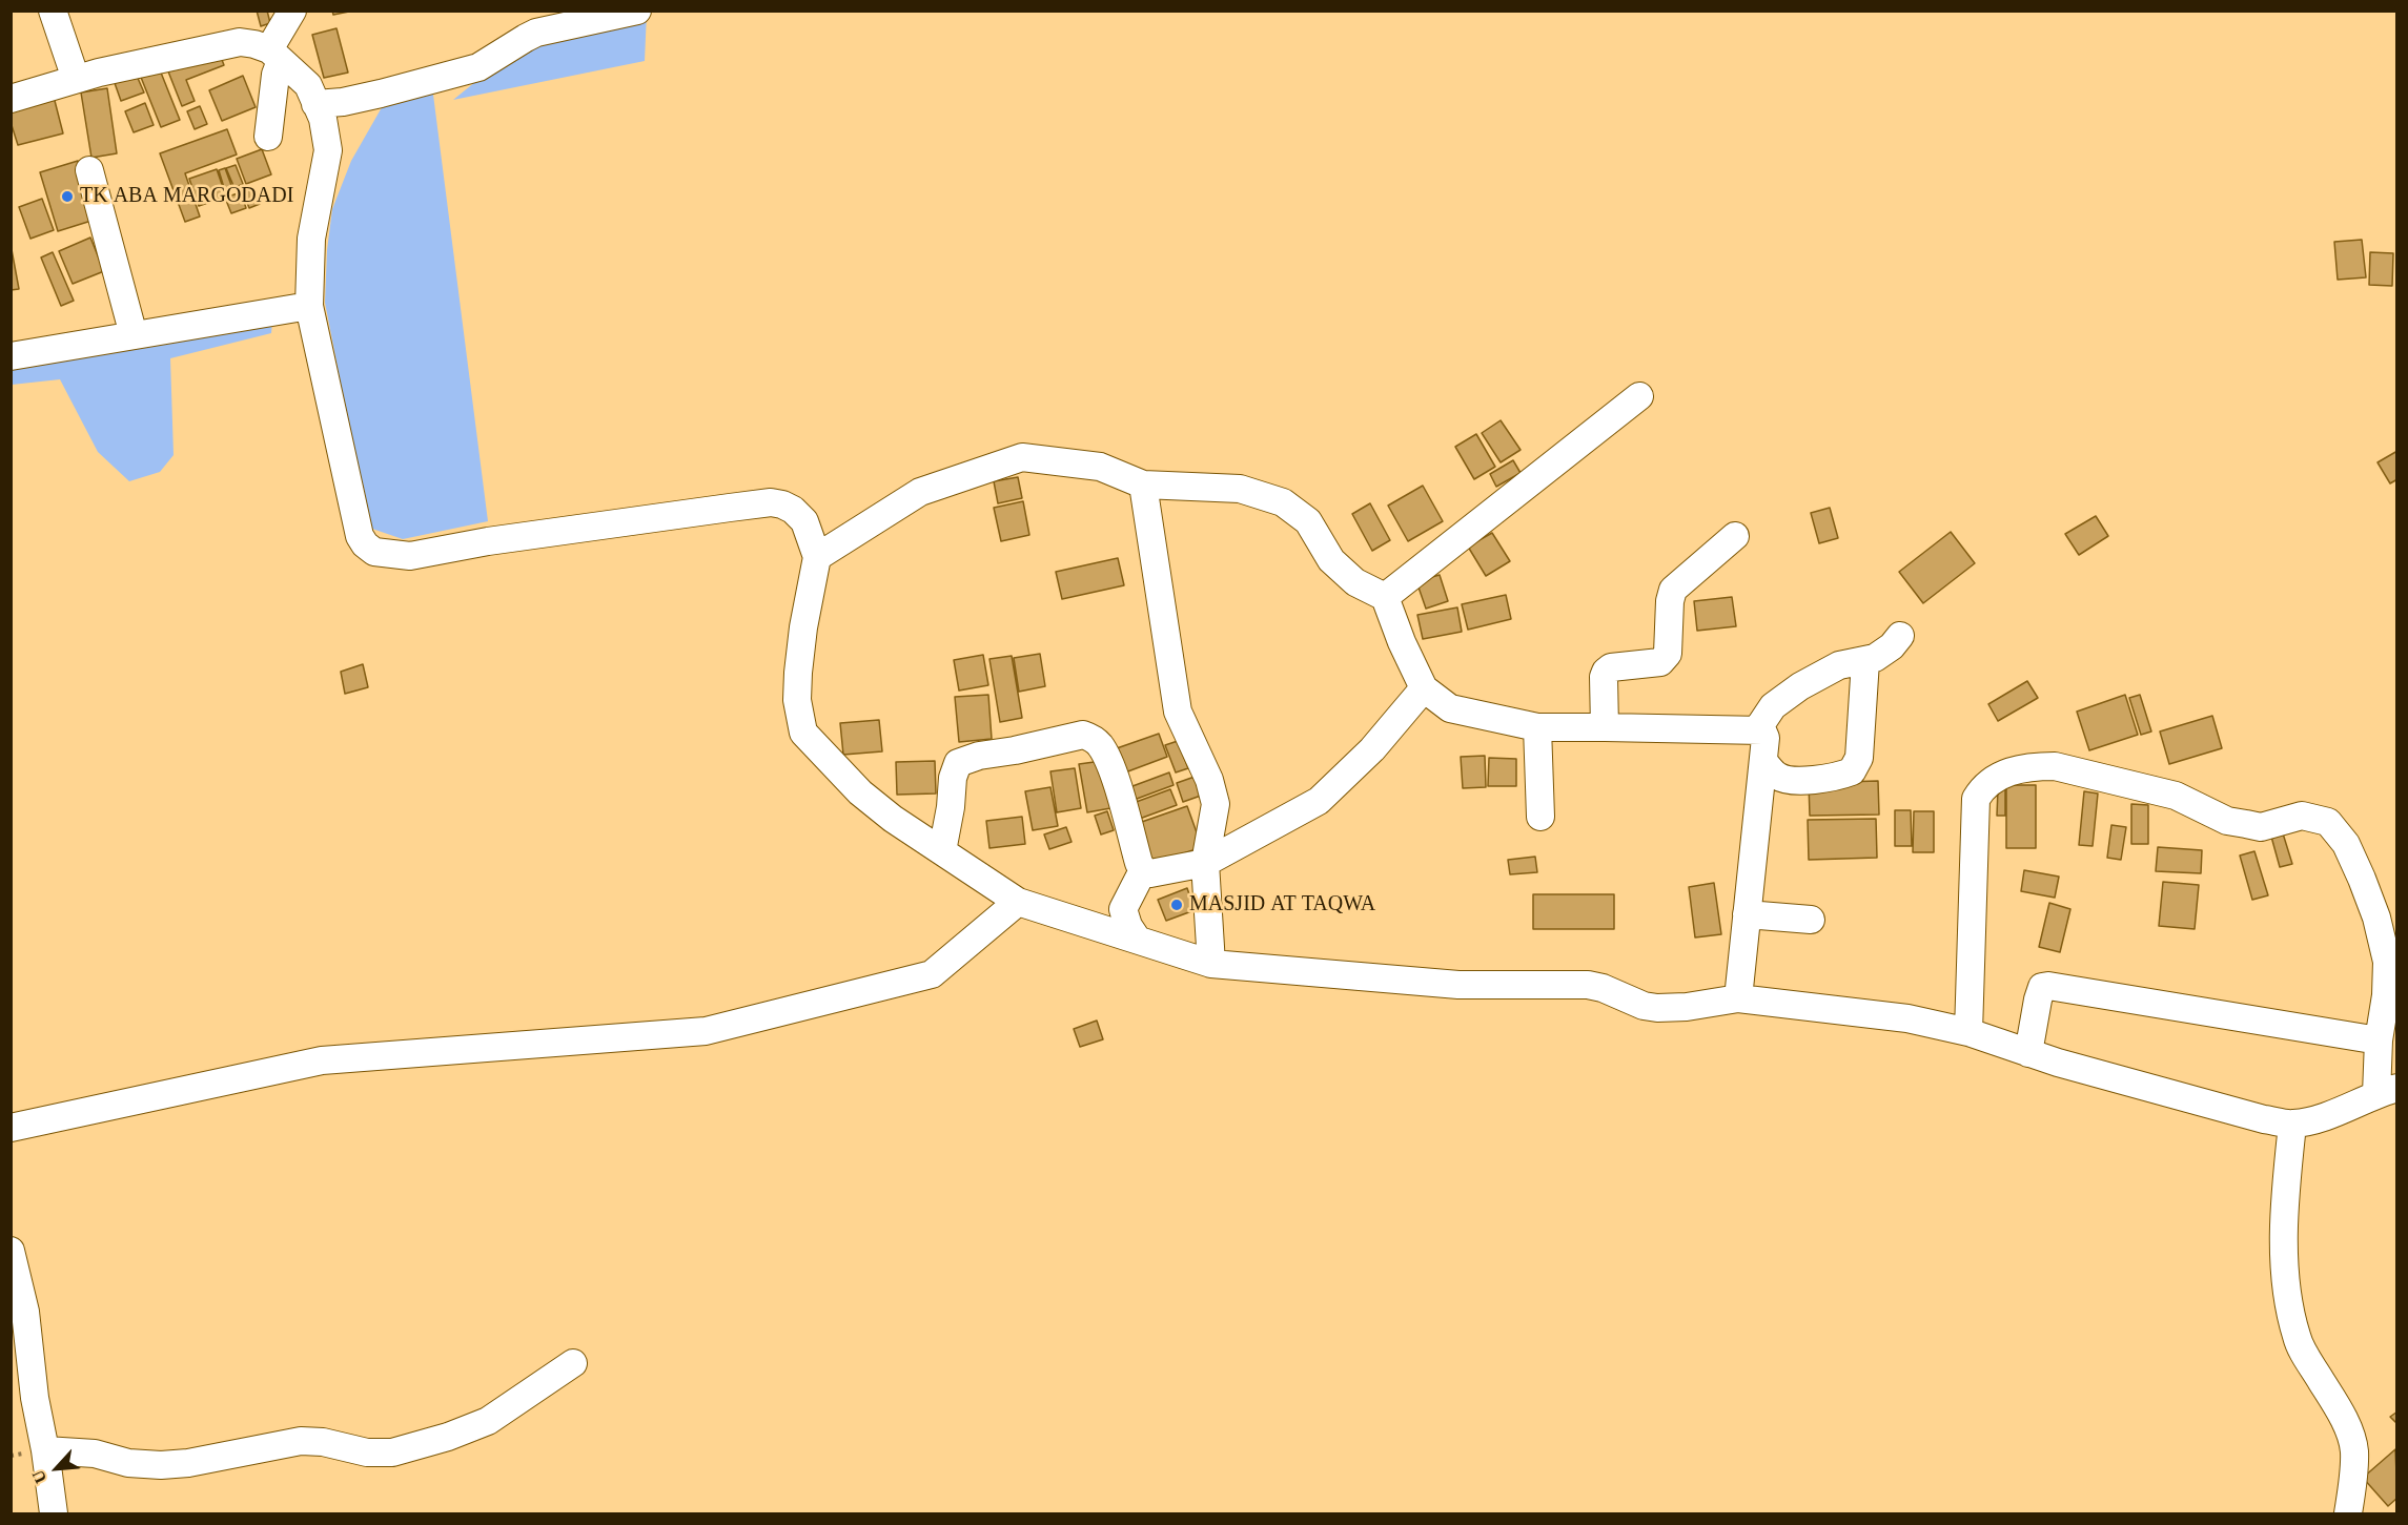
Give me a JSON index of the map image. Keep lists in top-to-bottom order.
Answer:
{
  "places": ["TK ABA MARGODADI", "MASJID AT TAQWA"],
  "north": "bottom left"
}
